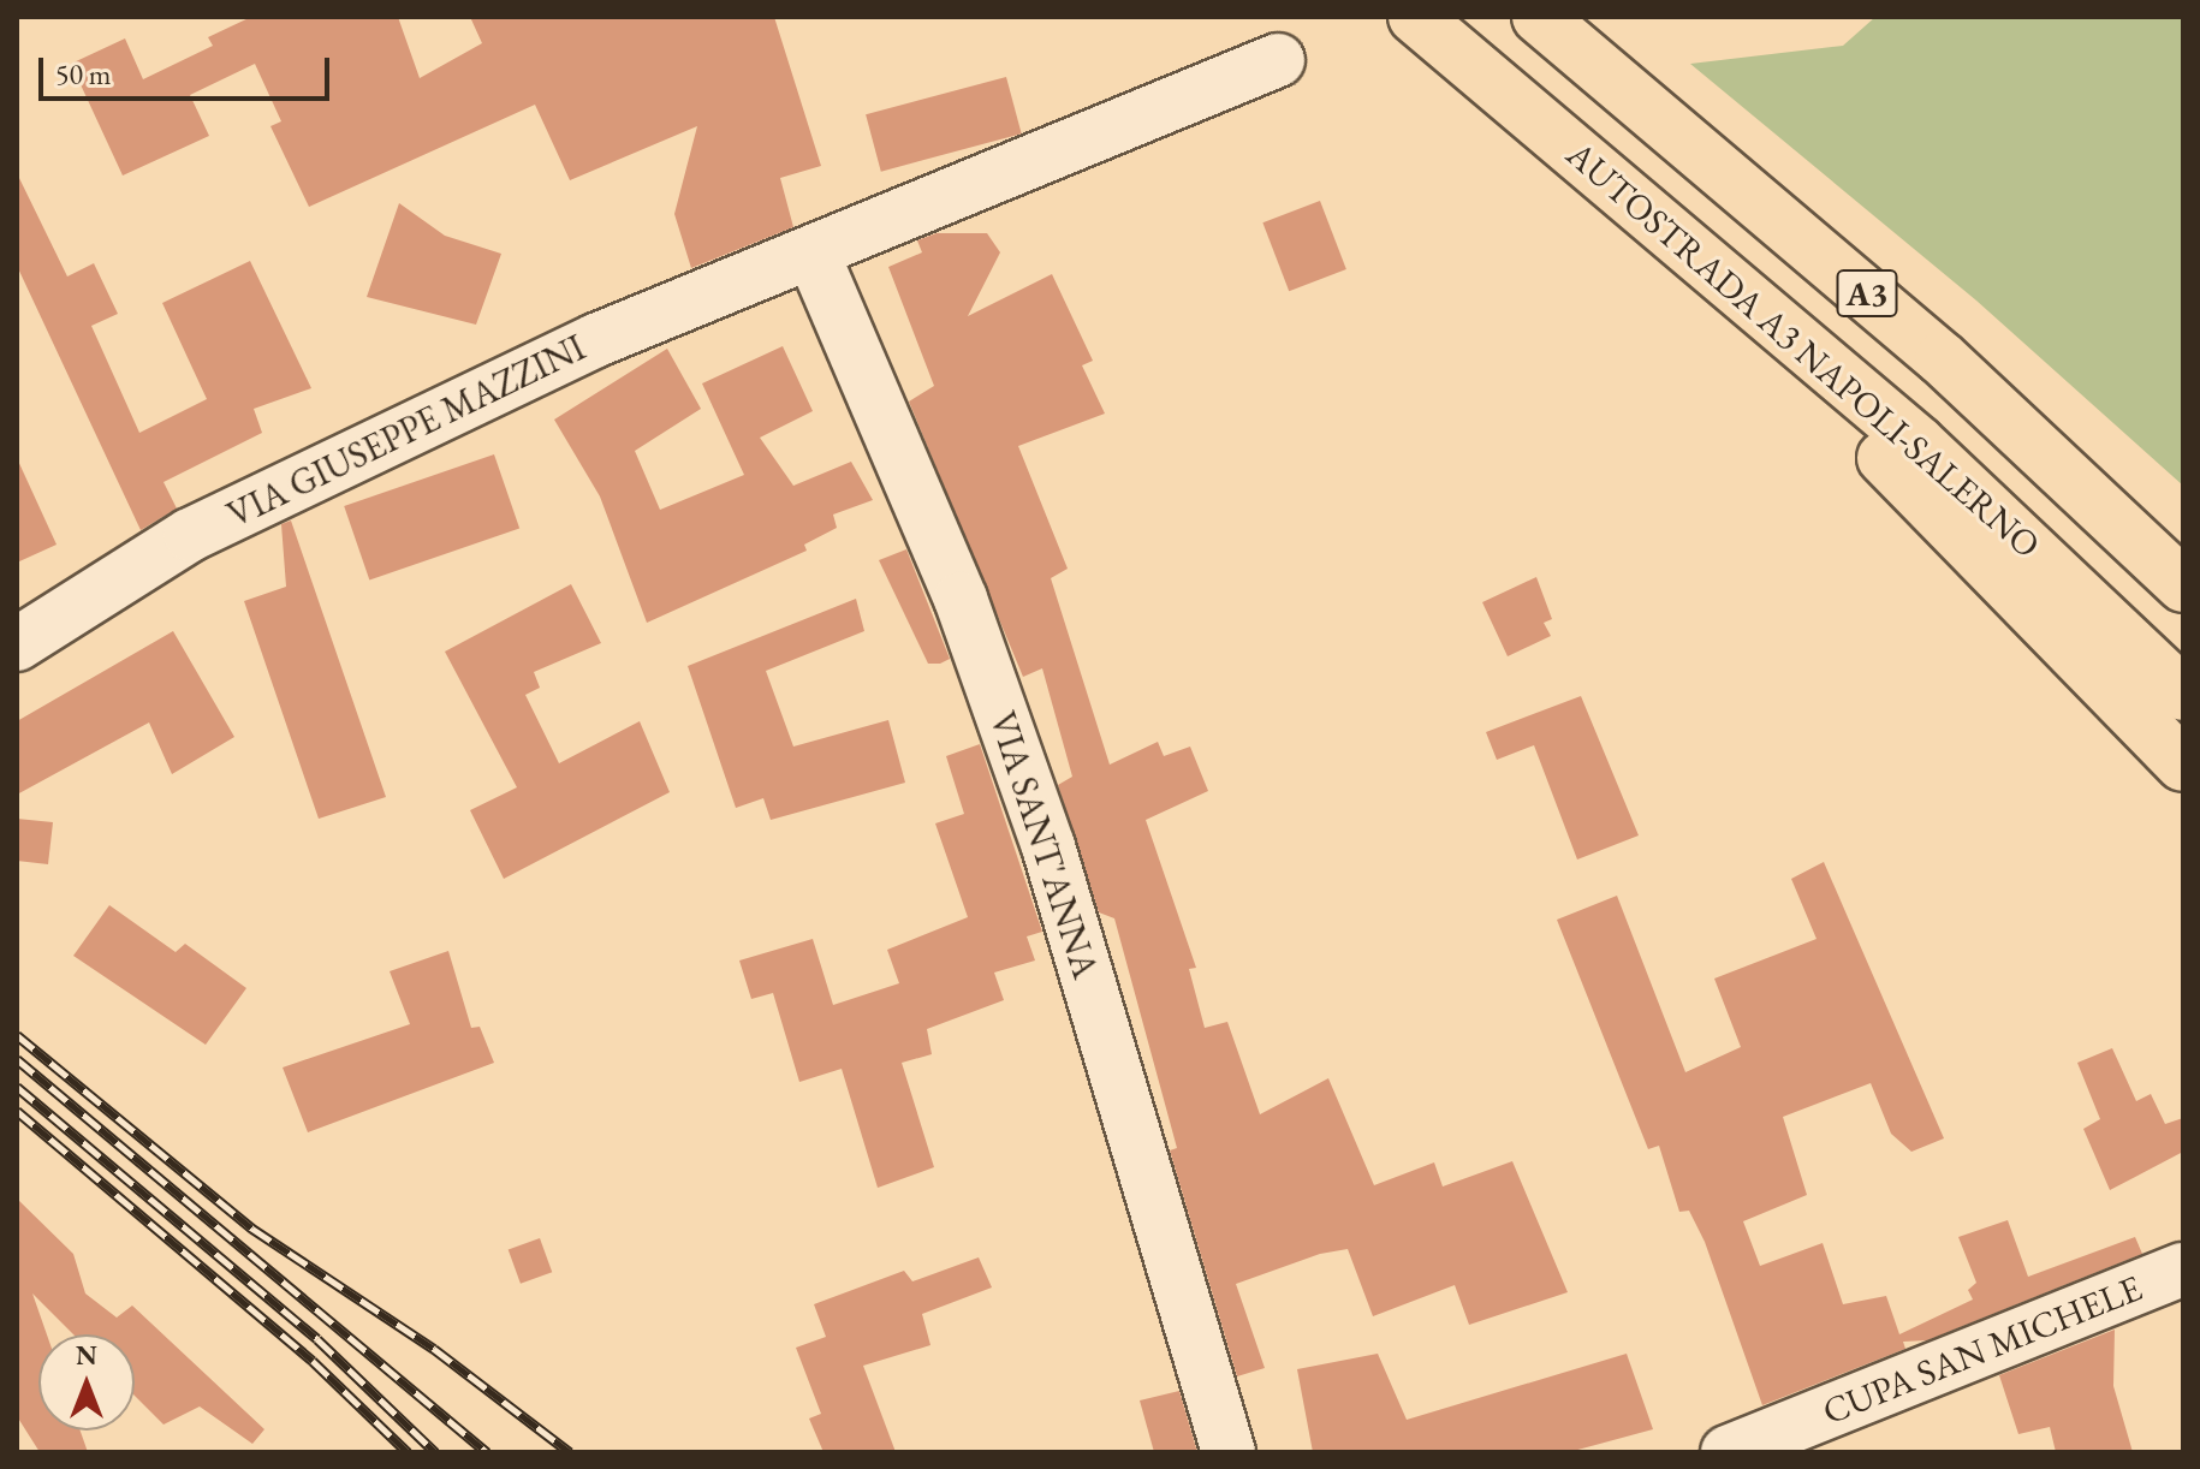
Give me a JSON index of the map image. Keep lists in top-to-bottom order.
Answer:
{
  "streets": {
    "highway": ["A3", "AUTOSTRADA A3 NAPOLI-SALERNO"],
    "street": ["VIA GIUSEPPE MAZZINI", "VIA SANT'ANNA", "CUPA SAN MICHELE"]
  },
  "crossings": [
    ["VIA GIUSEPPE MAZZINI", "VIA SANT'ANNA"]
  ],
  "scale_bar": "50 m",
  "north": "top"
}
